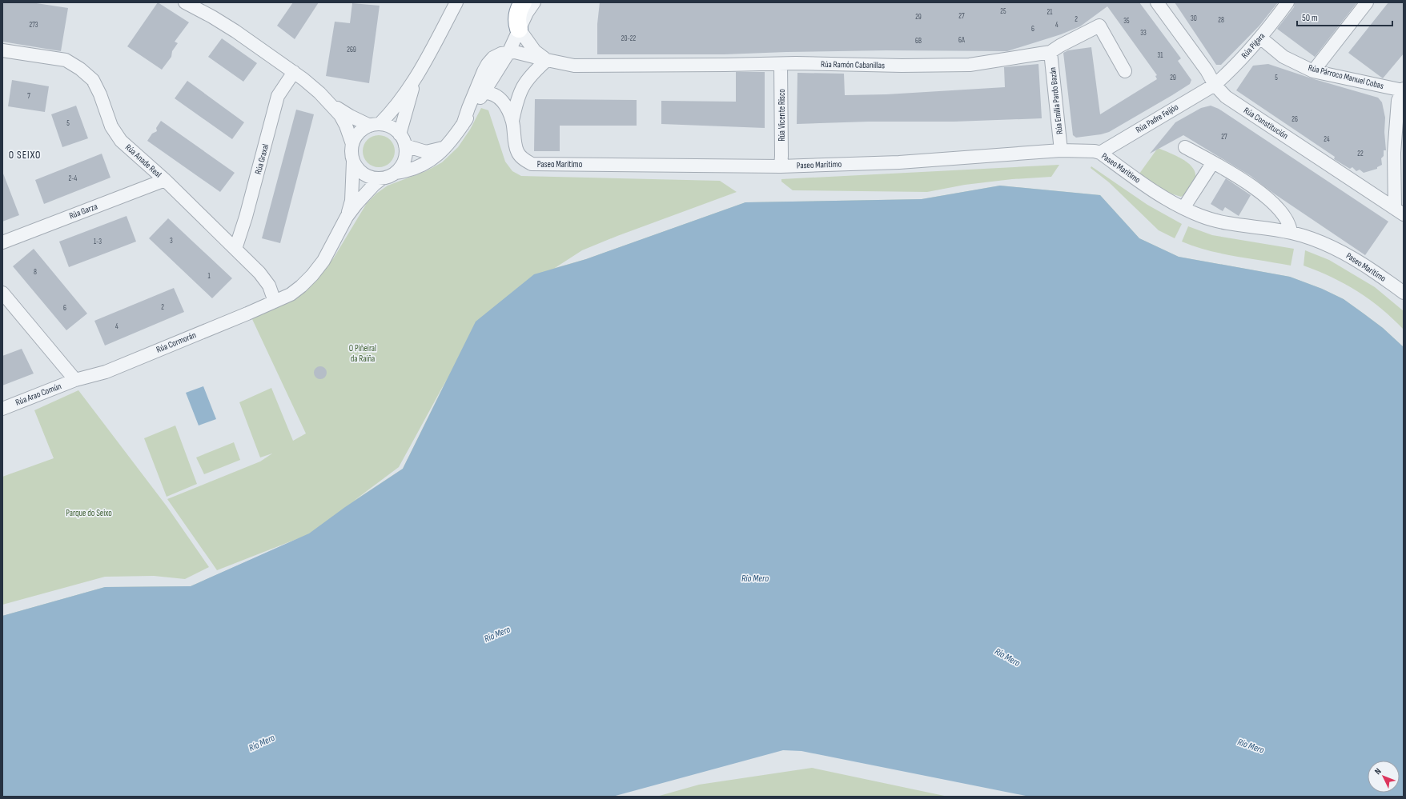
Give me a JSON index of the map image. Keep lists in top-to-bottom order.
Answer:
{
  "streets": {
    "street": [
      "Rúa Pígara",
      "Rúa Ramón Cabanillas",
      "Rúa Párroco Manuel Cobas",
      "Rúa Emilia Pardo Bazán",
      "Rúa Vicente Risco",
      "Rúa Padre Feijóo",
      "Rúa Constitución",
      "Rúa Graxal",
      "Rúa Anade Real",
      "Paseo Marítimo",
      "Rúa Garza",
      "Rúa Cormorán",
      "Rúa Arao Común"
    ]
  },
  "crossings": [
    ["Rúa Pígara", "Rúa Párroco Manuel Cobas"],
    ["Rúa Pígara", "Rúa Padre Feijóo"],
    ["Rúa Pígara", "Rúa Constitución"],
    ["Rúa Ramón Cabanillas", "Rúa Emilia Pardo Bazán"],
    ["Rúa Ramón Cabanillas", "Rúa Vicente Risco"],
    ["Rúa Emilia Pardo Bazán", "Paseo Marítimo"],
    ["Rúa Vicente Risco", "Paseo Marítimo"],
    ["Rúa Padre Feijóo", "Rúa Constitución"],
    ["Rúa Padre Feijóo", "Paseo Marítimo"],
    ["Rúa Graxal", "Rúa Anade Real"],
    ["Rúa Anade Real", "Rúa Garza"],
    ["Rúa Anade Real", "Rúa Cormorán"],
    ["Rúa Cormorán", "Rúa Arao Común"]
  ],
  "districts": ["O SEIXO"],
  "water": ["Río Mero"],
  "parks": ["O Piñeiral da Raíña", "Parque do Seixo"],
  "house_numbers": [
    "25",
    "21",
    "27",
    "29",
    "30",
    "2",
    "28",
    "35",
    "273",
    "4",
    "6",
    "33",
    "20-22",
    "6A",
    "6B",
    "269",
    "31",
    "29",
    "5",
    "7",
    "26",
    "5",
    "27",
    "24",
    "22",
    "2-4",
    "3",
    "1-3",
    "8",
    "1",
    "2",
    "6",
    "4"
  ],
  "scale_bar": "50 m",
  "north": "top left"
}
